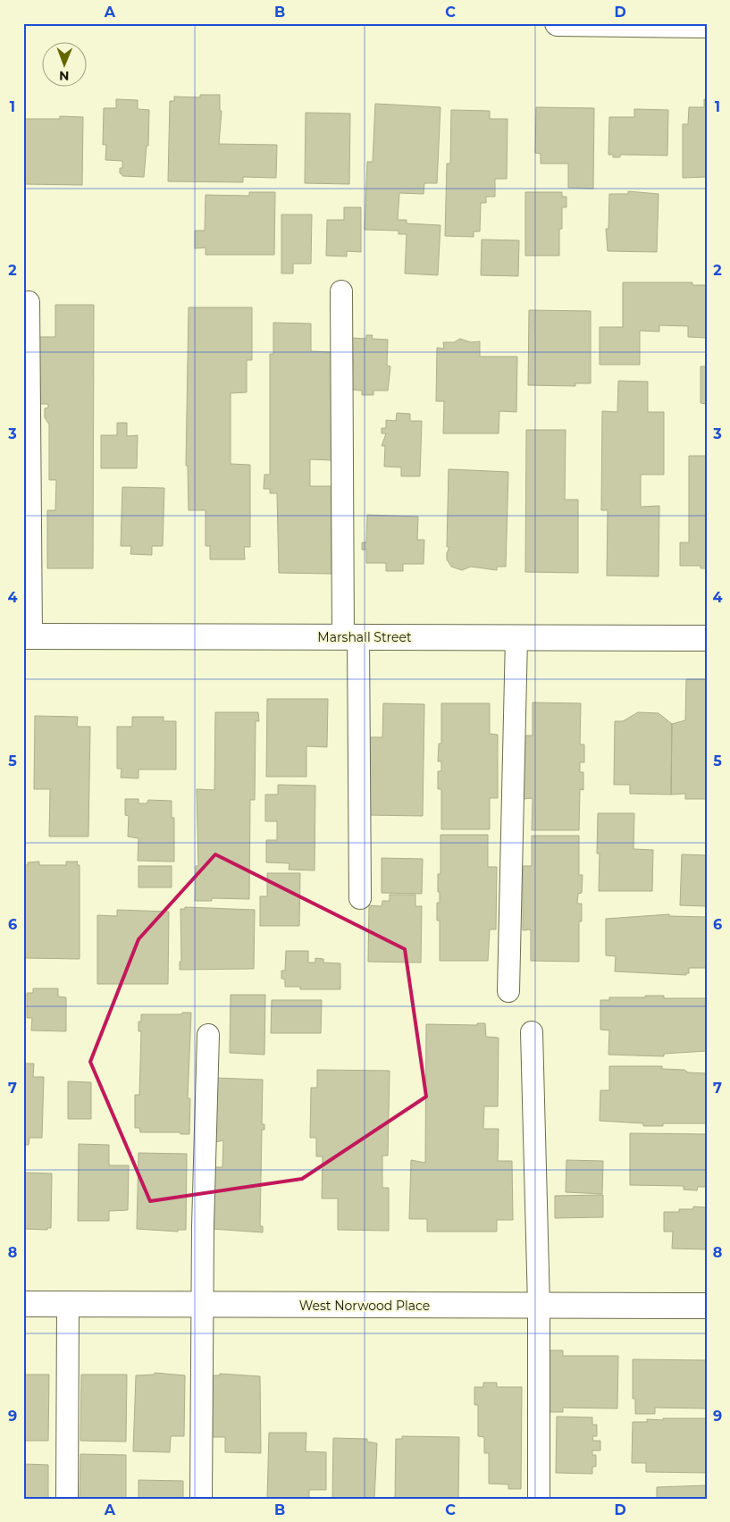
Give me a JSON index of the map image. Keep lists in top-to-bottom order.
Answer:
{
  "streets": {
    "street": ["Marshall Street", "West Norwood Place"]
  },
  "north": "bottom",
  "grid": {
    "columns": [
      "A",
      "B",
      "C",
      "D"
    ],
    "rows": [
      "1",
      "2",
      "3",
      "4",
      "5",
      "6",
      "7",
      "8",
      "9"
    ]
  }
}
